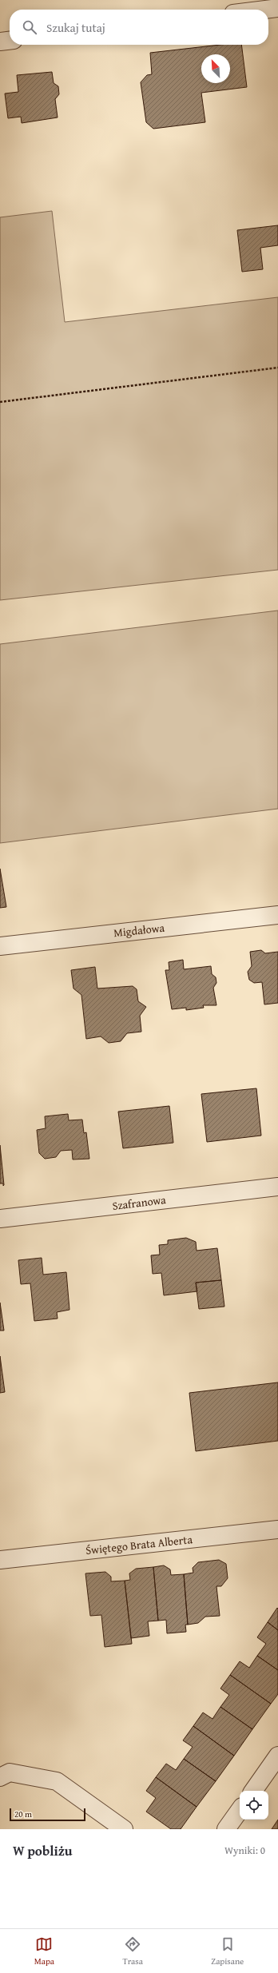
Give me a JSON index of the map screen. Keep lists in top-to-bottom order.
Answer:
{
  "streets": {
    "street": ["Migdałowa", "Szafranowa", "Świętego Brata Alberta"]
  },
  "scale_bar": "20 m",
  "north": "top left",
  "page": {
    "search": "Szukaj tutaj",
    "scale": "20 m",
    "heading": ["W pobliżu", "Wyniki: 0"],
    "nav": ["Mapa", "Trasa", "Zapisane"]
  }
}
